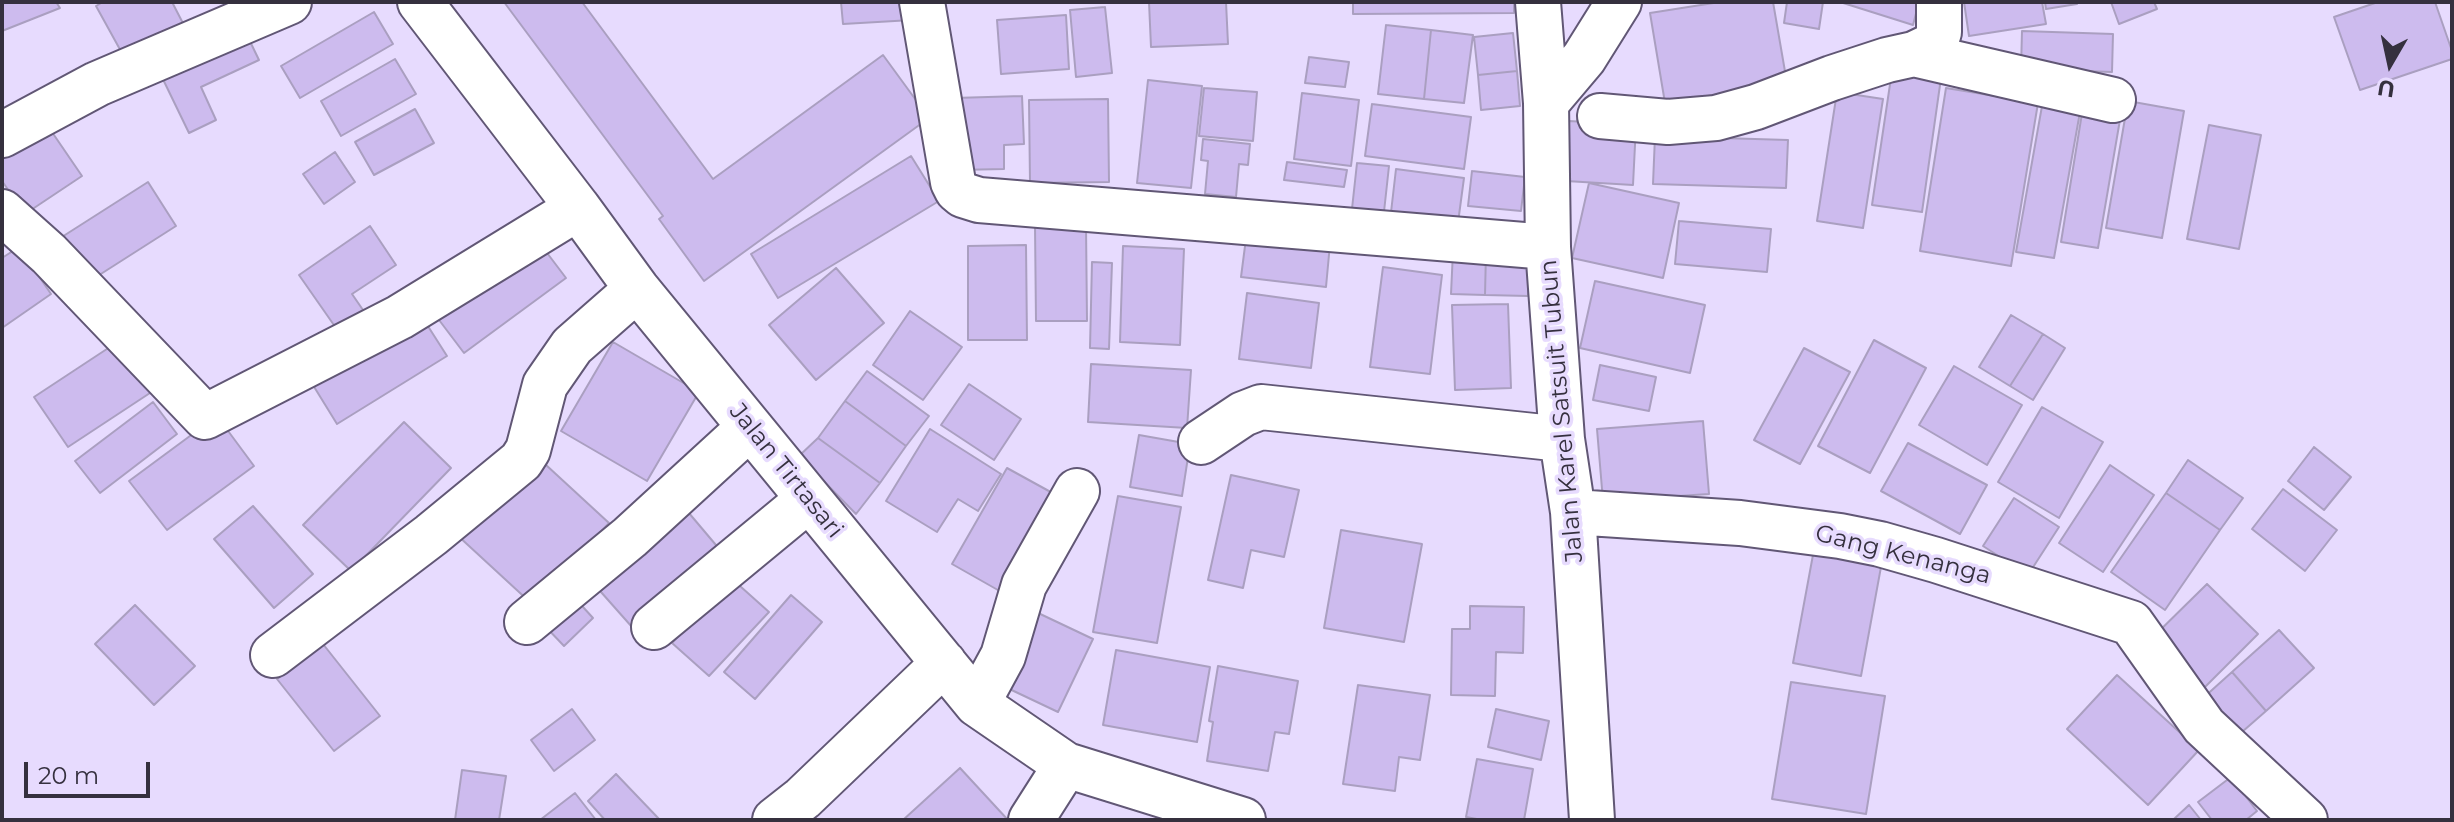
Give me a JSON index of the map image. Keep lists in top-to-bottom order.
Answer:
{
  "streets": {
    "street": ["Jalan Karel Satsuit Tubun", "Jalan Tirtasari", "Gang Kenanga"]
  },
  "crossings": [
    ["Jalan Karel Satsuit Tubun", "Gang Kenanga"]
  ],
  "scale_bar": "20 m",
  "north": "bottom"
}
